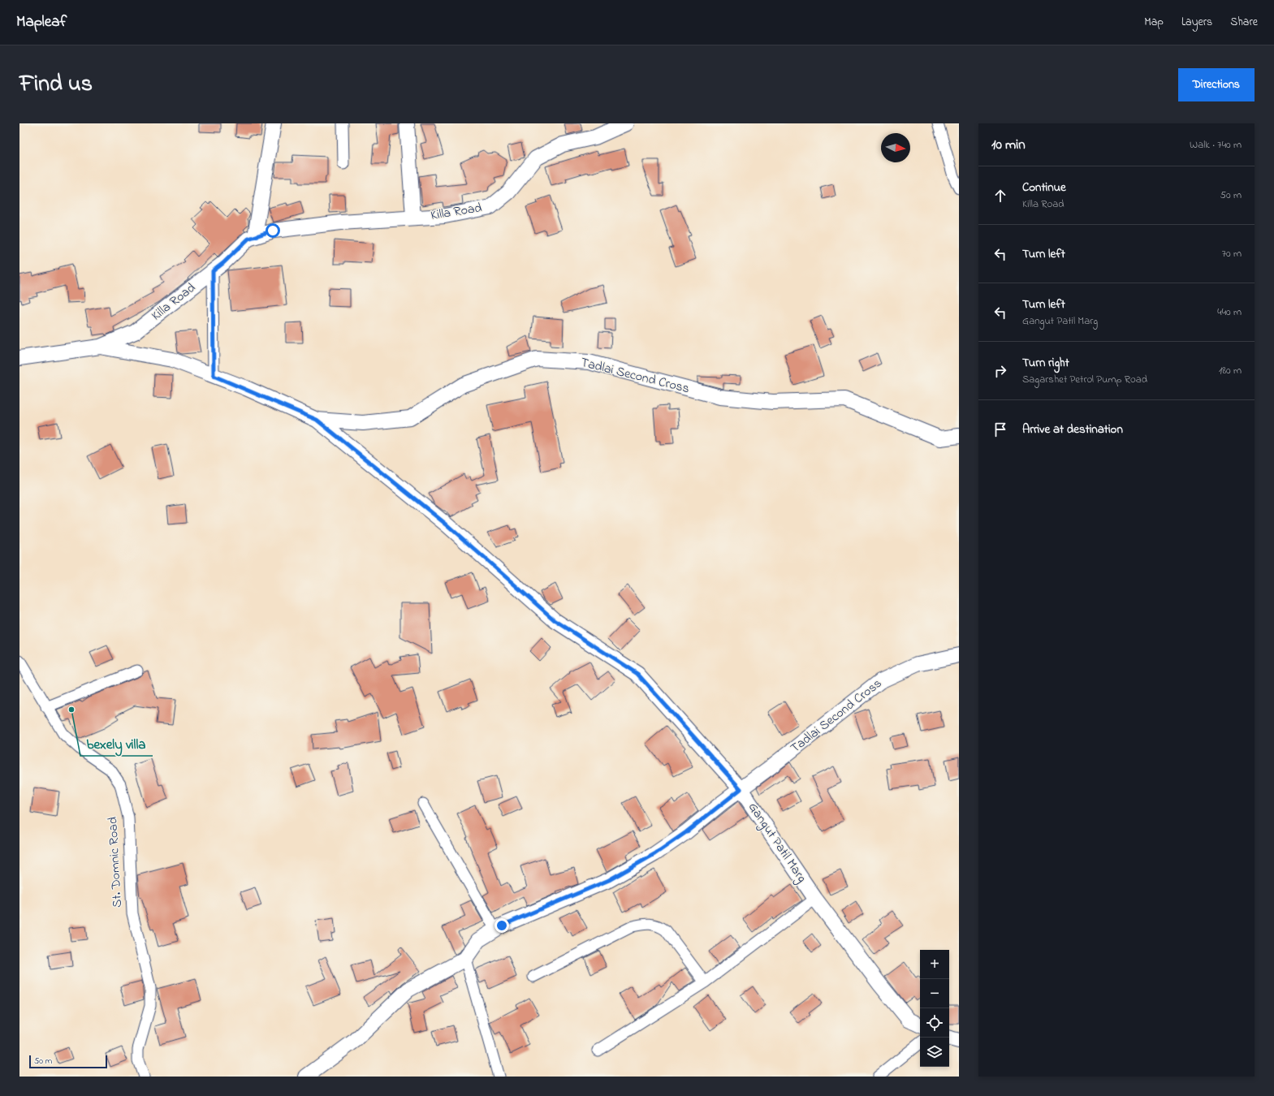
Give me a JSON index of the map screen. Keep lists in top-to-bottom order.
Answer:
{
  "streets": {
    "street": [
      "Killa Road",
      "Tadlai Second Cross",
      "Gangut Patil Marg",
      "St. Domnic Road"
    ]
  },
  "crossings": [
    ["Killa Road", "Gangut Patil Marg"],
    ["Tadlai Second Cross", "Gangut Patil Marg"]
  ],
  "places": ["bexely villa"],
  "scale_bar": "50 m",
  "north": "right",
  "page": {
    "header": "Mapleaf",
    "nav": ["Map", "Layers", "Share"],
    "title": "Find us",
    "buttons": "Directions",
    "heading": ["10 min", "Walk · 740 m"],
    "list": [
      ["Continue", "Killa Road", "50 m"],
      ["Turn left", "70 m"],
      ["Turn left", "Gangut Patil Marg", "440 m"],
      ["Turn right", "Sagarshet Petrol Pump Road", "180 m"],
      "Arrive at destination"
    ],
    "map_buttons": ["+", "−"],
    "scale": "50 m"
  }
}
